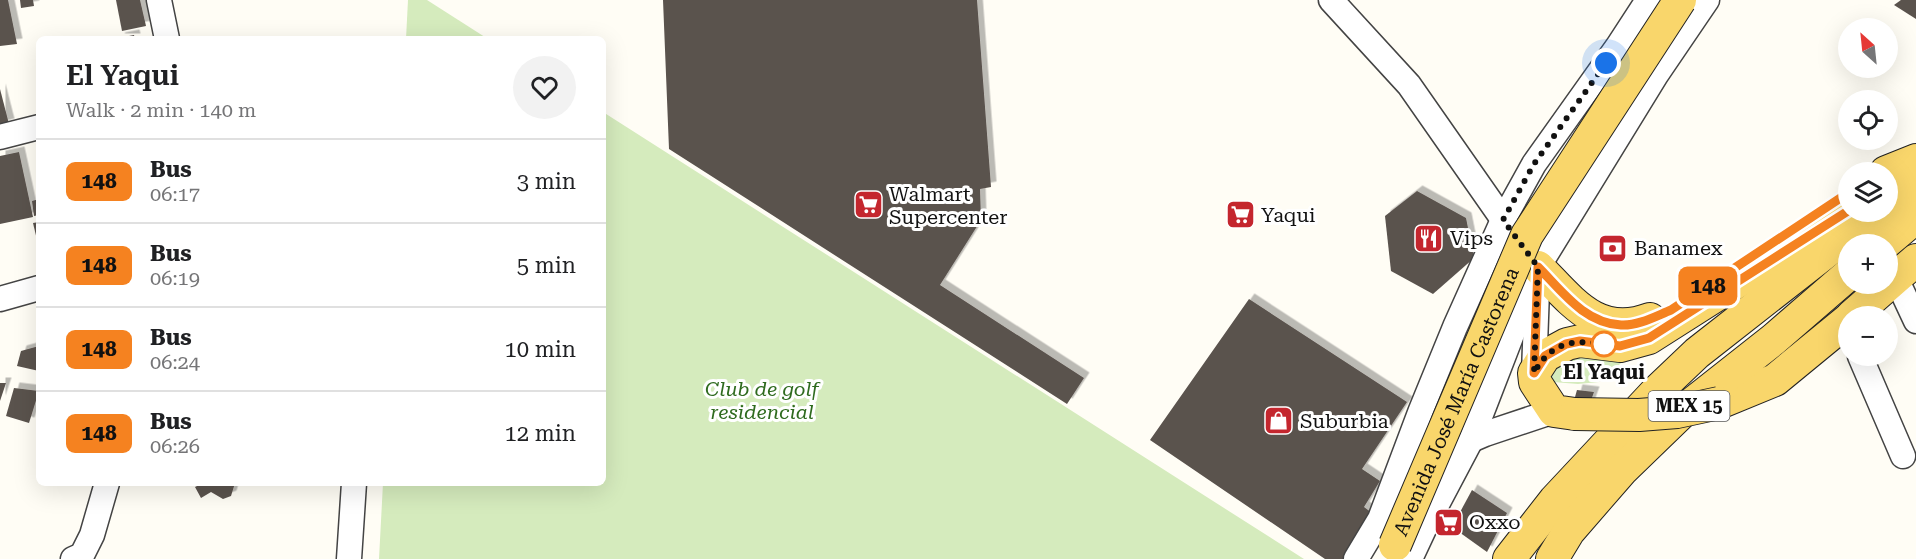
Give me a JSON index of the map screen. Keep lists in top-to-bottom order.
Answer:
{
  "streets": {
    "main road": ["Avenida José María Castorena", "MEX 15"]
  },
  "parks": ["Club de golf residencial"],
  "places": {
    "supermarket": ["Walmart Supercenter", "Yaqui", "Oxxo"],
    "restaurant": ["Vips"],
    "bank": ["Banamex"],
    "other": ["El Yaqui"],
    "shop": ["Suburbia"]
  },
  "lines": ["bus line 148"],
  "north": "top left",
  "page": {
    "on_map": "148",
    "map_buttons": ["+", "−"],
    "heading": ["El Yaqui", "Walk · 2 min · 140 m"],
    "list": [
      {
        "mark": "148",
        "name": "Bus",
        "note": "06:17",
        "value": "3 min"
      },
      {
        "mark": "148",
        "name": "Bus",
        "note": "06:19",
        "value": "5 min"
      },
      {
        "mark": "148",
        "name": "Bus",
        "note": "06:24",
        "value": "10 min"
      },
      {
        "mark": "148",
        "name": "Bus",
        "note": "06:26",
        "value": "12 min"
      }
    ]
  }
}
